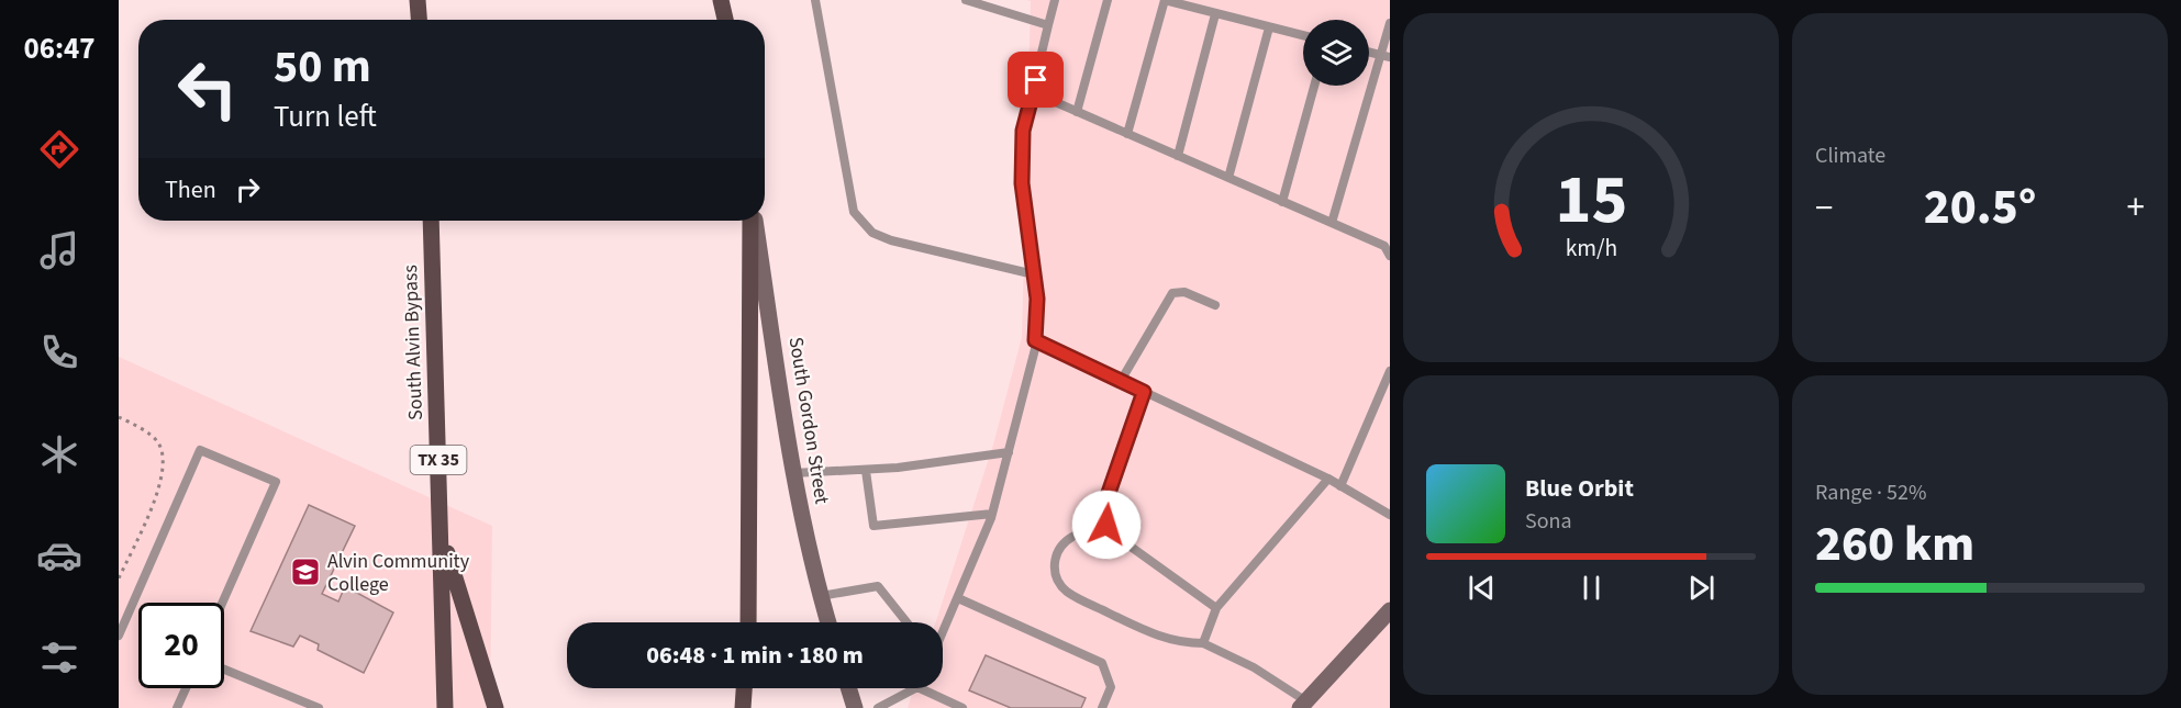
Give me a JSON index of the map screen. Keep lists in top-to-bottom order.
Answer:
{
  "streets": {
    "main road": ["South Alvin Bypass", "South Gordon Street", "TX 35"]
  },
  "places": {
    "school or university": ["Alvin Community College"]
  },
  "page": {
    "tabs": "06:47",
    "tile": [
      "Climate",
      ["Range · 52%", "260 km"]
    ],
    "turn": ["50 m", "Turn left"],
    "then": "Then",
    "heat": ["−", "20.5°", "+"],
    "song": ["Blue Orbit", "Sona"],
    "limit": "20",
    "trip": "06:48 · 1 min · 180 m",
    "gauge": ["15", "km/h"]
  }
}
